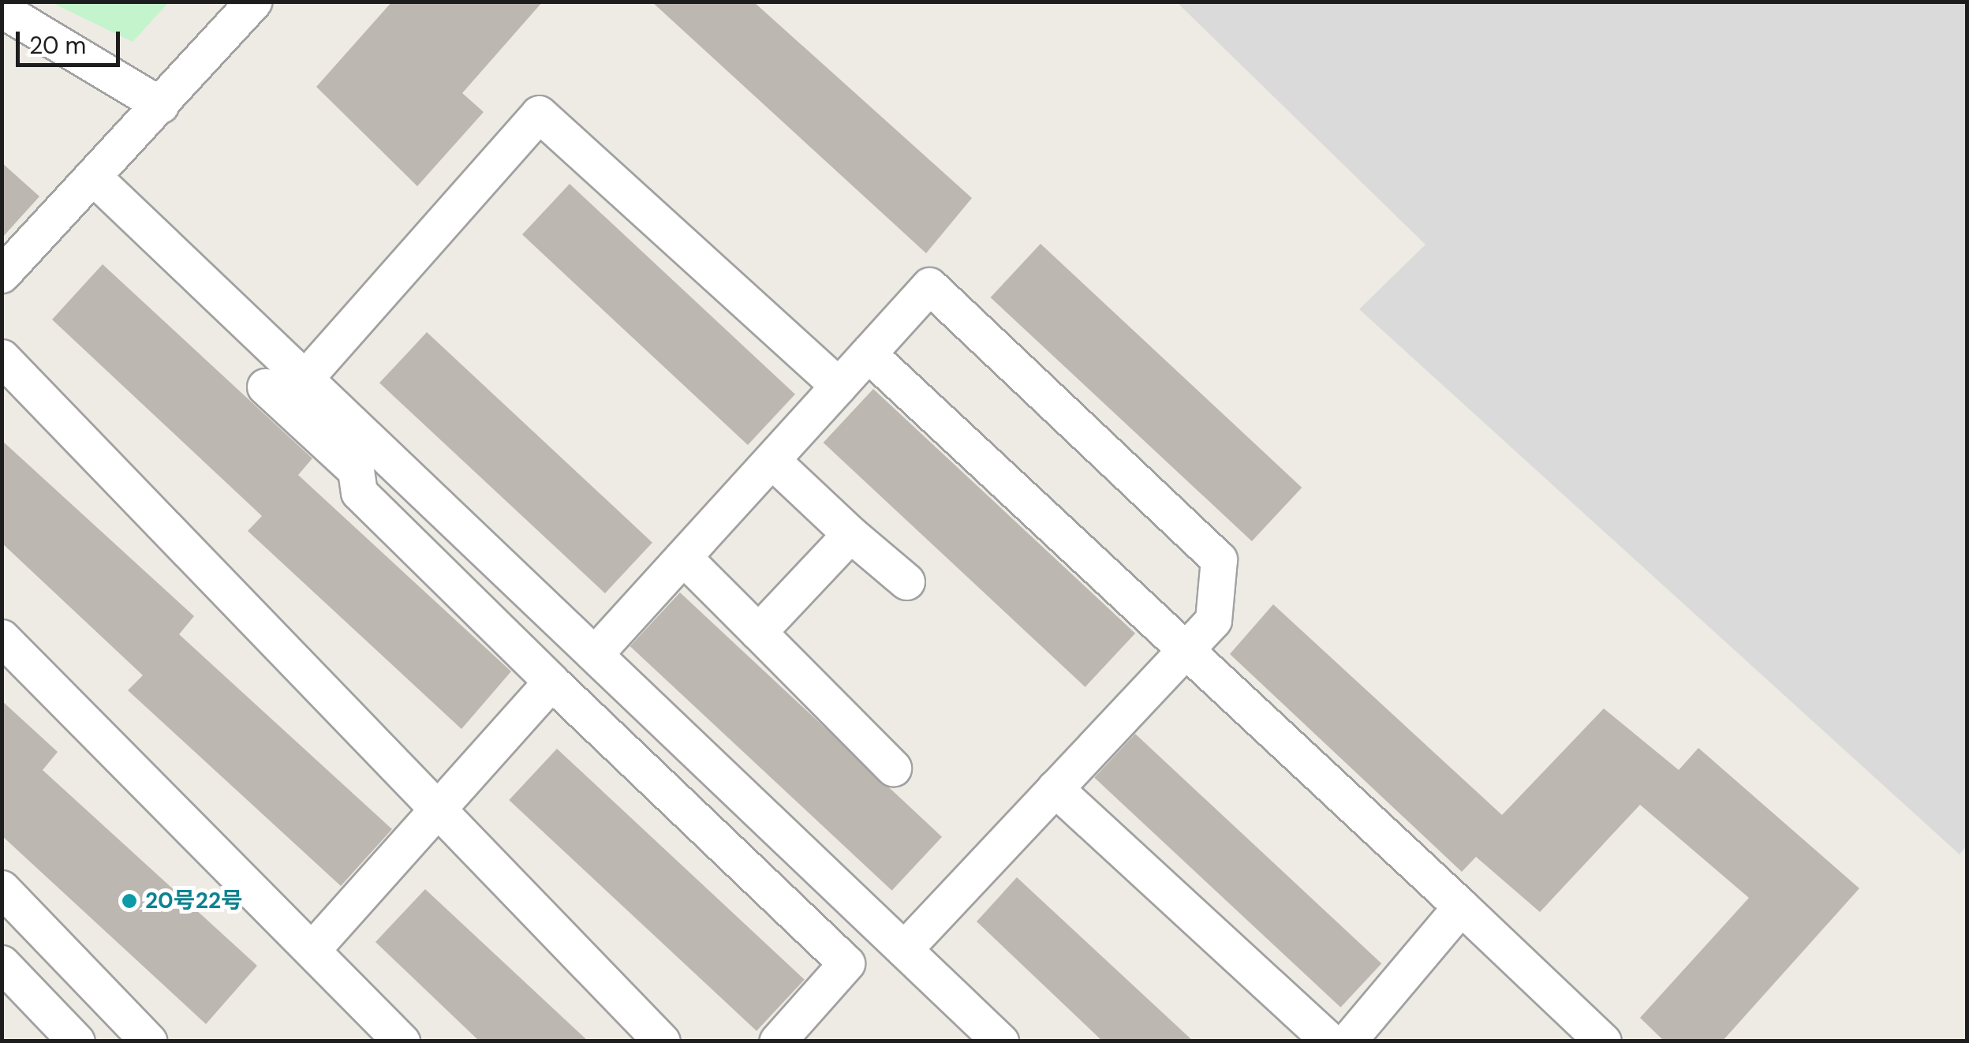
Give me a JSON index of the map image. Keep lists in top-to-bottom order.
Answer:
{
  "places": ["20号22号"],
  "scale_bar": "20 m"
}
